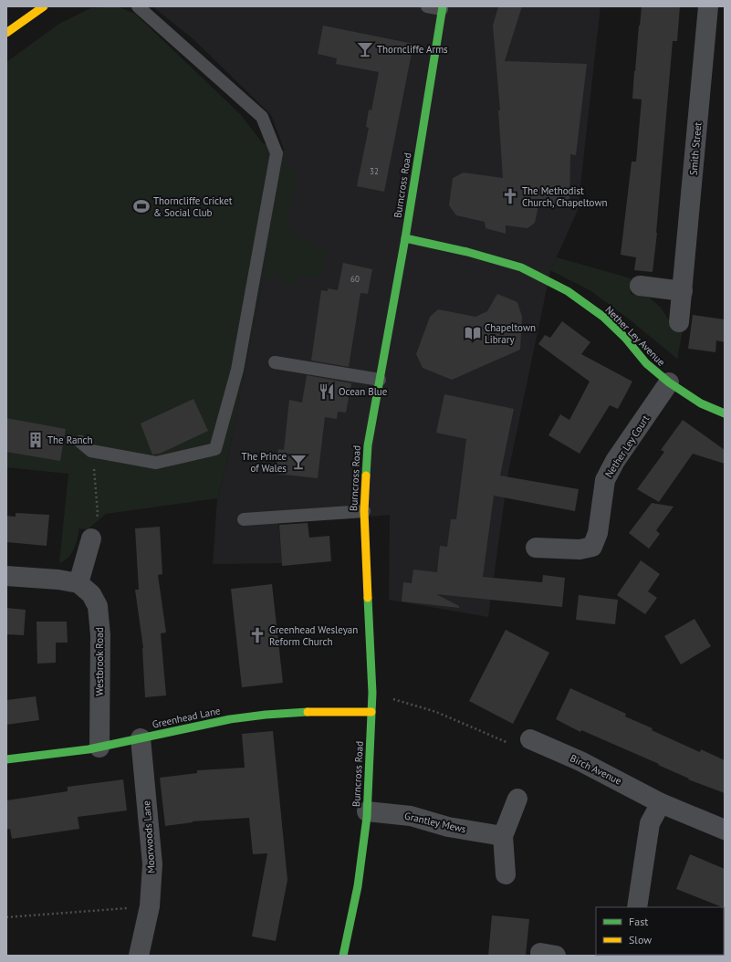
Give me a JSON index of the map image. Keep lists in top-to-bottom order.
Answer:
{
  "streets": {
    "main road": ["Burncross Road", "Nether Ley Avenue", "Greenhead Lane"],
    "street": [
      "Smith Street",
      "Nether Ley Court",
      "Westbrook Road",
      "Birch Avenue",
      "Grantley Mews",
      "Moorwoods Lane"
    ]
  },
  "crossings": [
    ["Burncross Road", "Nether Ley Avenue"],
    ["Burncross Road", "Greenhead Lane"],
    ["Burncross Road", "Grantley Mews"],
    ["Nether Ley Avenue", "Nether Ley Court"],
    ["Westbrook Road", "Greenhead Lane"],
    ["Greenhead Lane", "Moorwoods Lane"]
  ],
  "places": {
    "bar": ["Thorncliffe Arms", "The Prince of Wales"],
    "church": ["The Methodist Church, Chapeltown", "Greenhead Wesleyan Reform Church"],
    "sports": ["Thorncliffe Cricket & Social Club"],
    "library": ["Chapeltown Library"],
    "restaurant": ["Ocean Blue"],
    "building": ["The Ranch"]
  },
  "house_numbers": ["32", "60"],
  "legend": ["Fast", "Slow"]
}
